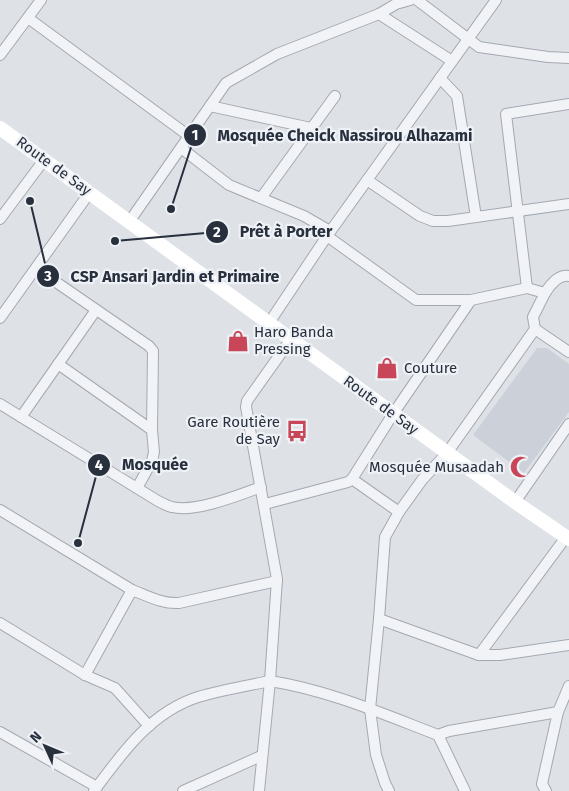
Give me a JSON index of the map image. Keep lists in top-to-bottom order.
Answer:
{
  "streets": {
    "main road": ["Route de Say"]
  },
  "places": {
    "other": [
      "CSP Ansari Jardin et Primaire",
      "Mosquée Cheick Nassirou Alhazami",
      "Prêt à Porter",
      "Mosquée"
    ],
    "shop": ["Haro Banda Pressing", "Couture"],
    "bus stop": ["Gare Routière de Say"],
    "mosque": ["Mosquée Musaadah"]
  },
  "north": "top left"
}
